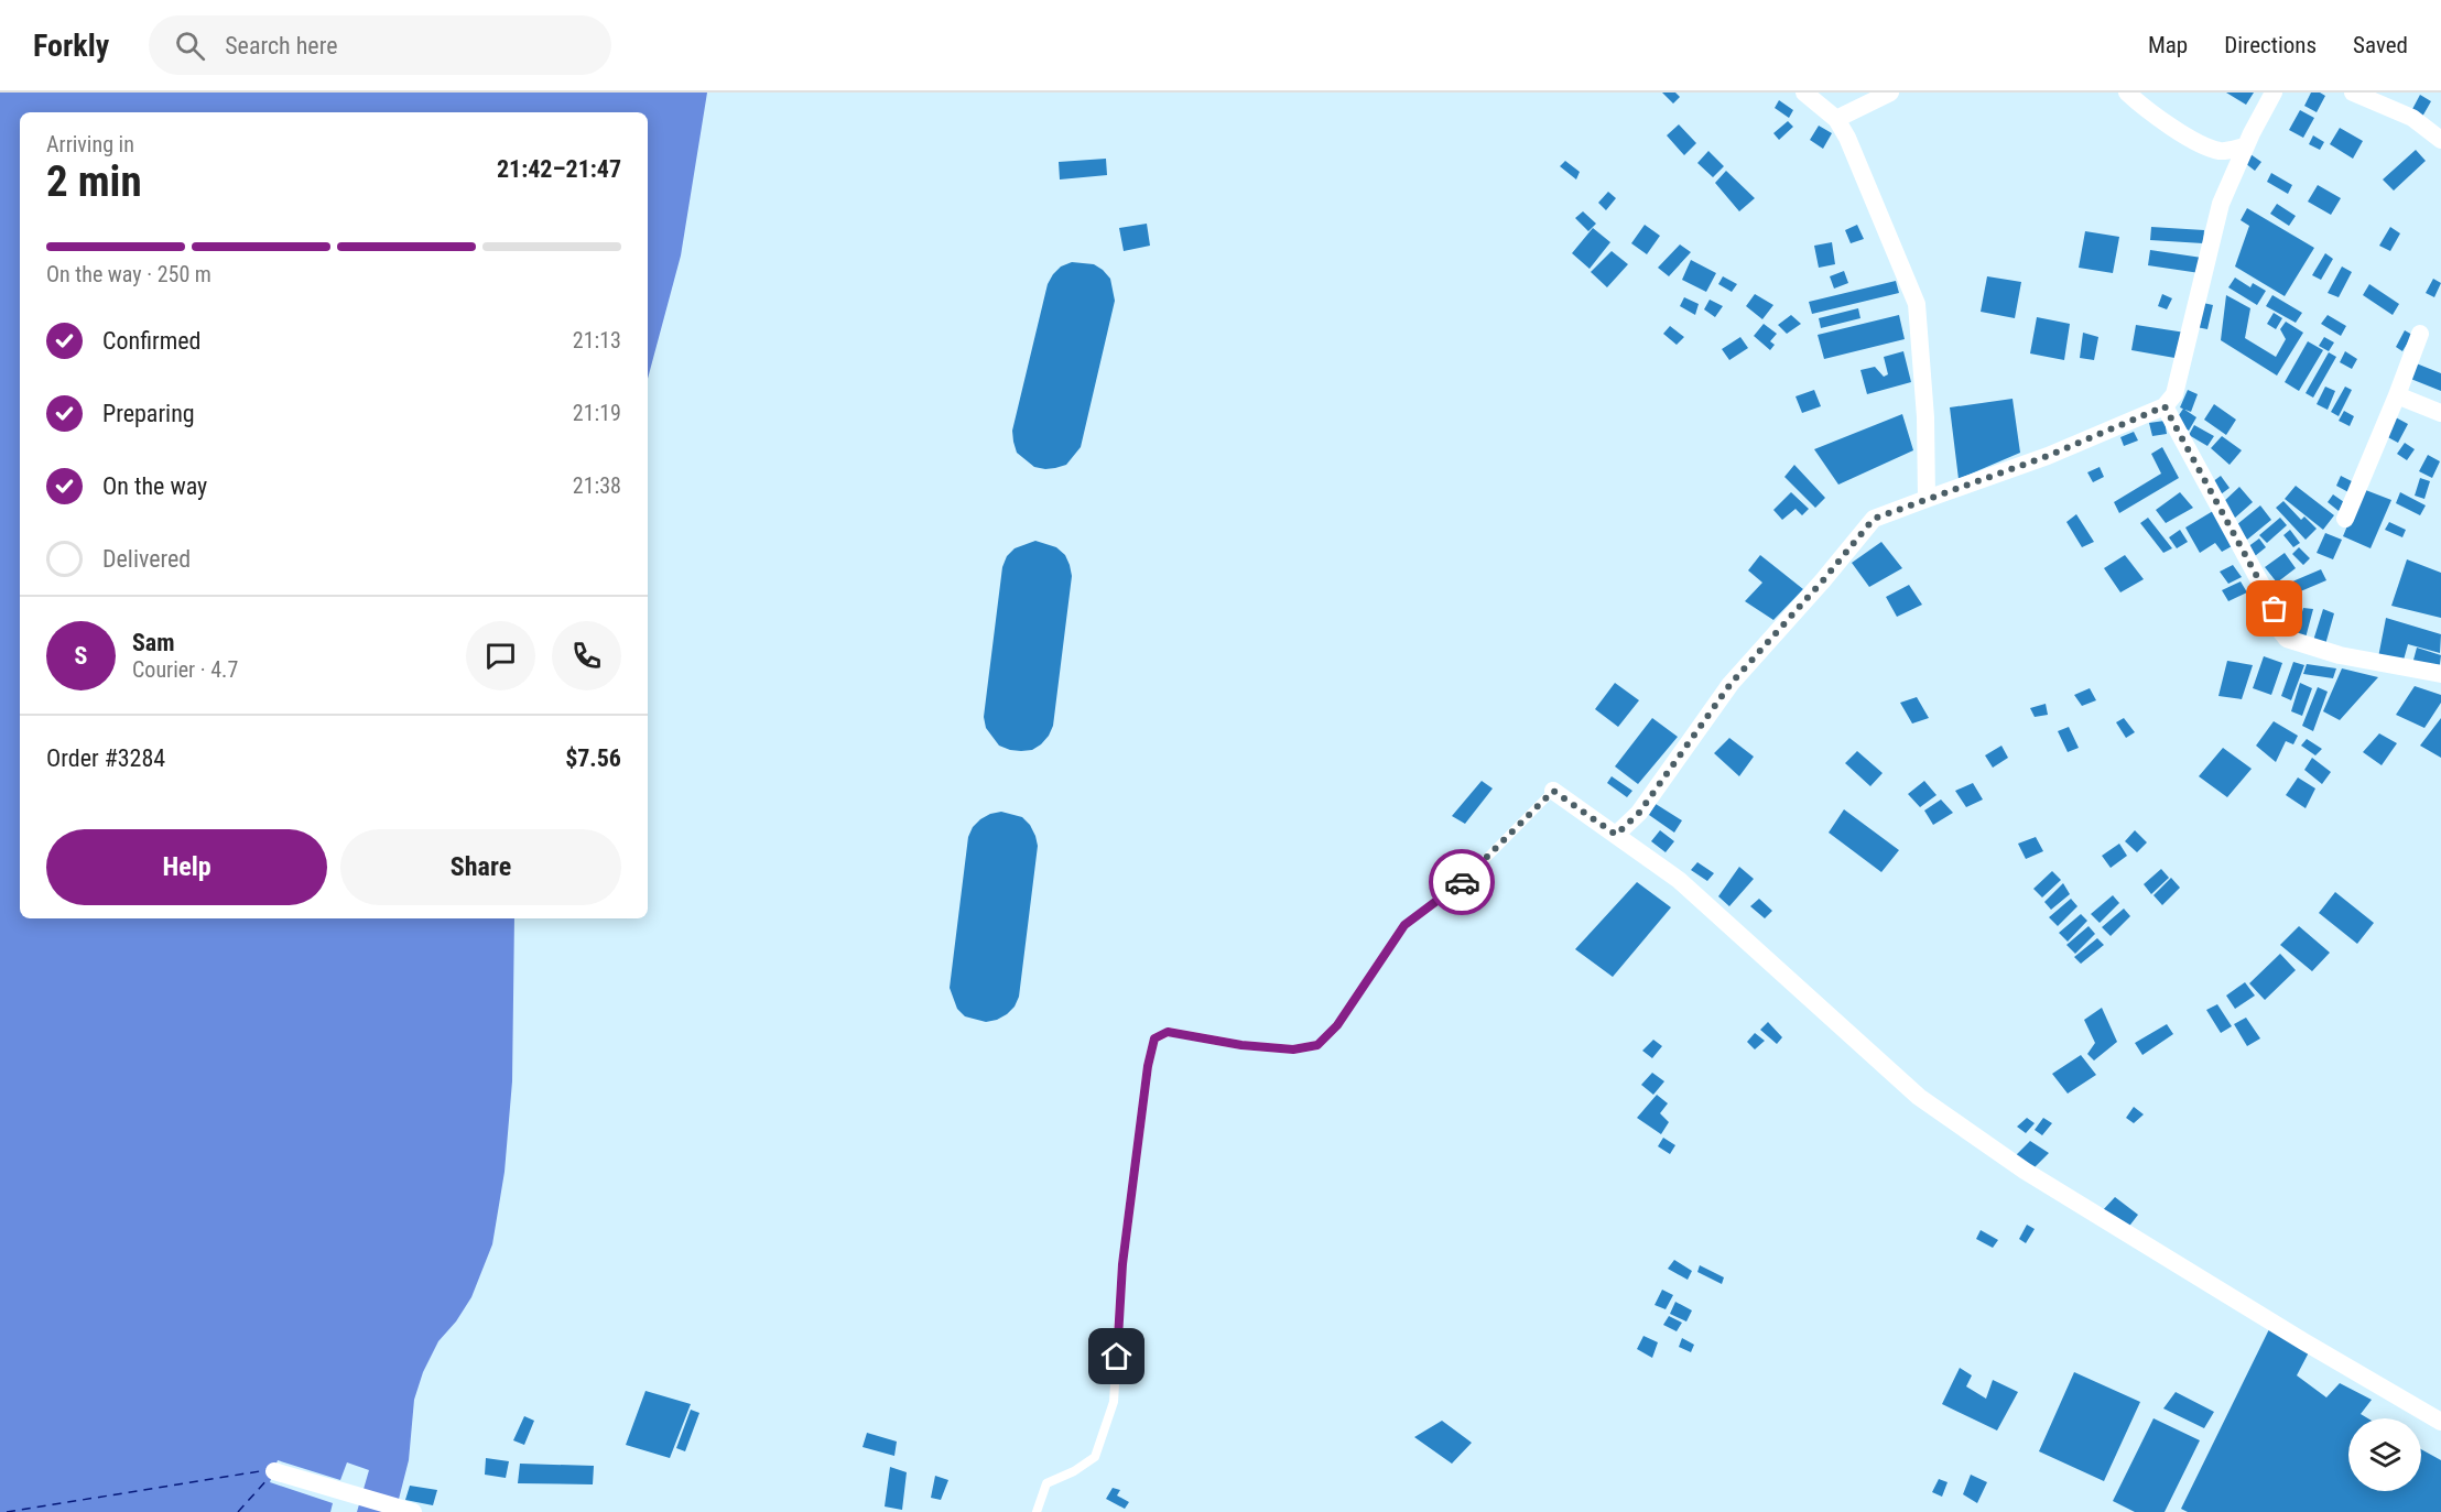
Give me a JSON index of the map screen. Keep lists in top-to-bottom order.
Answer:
{
  "page": {
    "header": "Forkly",
    "search": "Search here",
    "nav": ["Map", "Directions", "Saved"],
    "heading": ["2 min", "Arriving in", "21:42–21:47"],
    "panel": [
      "Sam",
      "Courier · 4.7",
      "Order #3284",
      "$7.56"
    ],
    "bar": "On the way · 250 m",
    "list": [
      ["Confirmed", "21:13"],
      ["Preparing", "21:19"],
      ["On the way", "21:38"],
      "Delivered"
    ],
    "round": "S",
    "buttons": ["Help", "Share"]
  }
}
